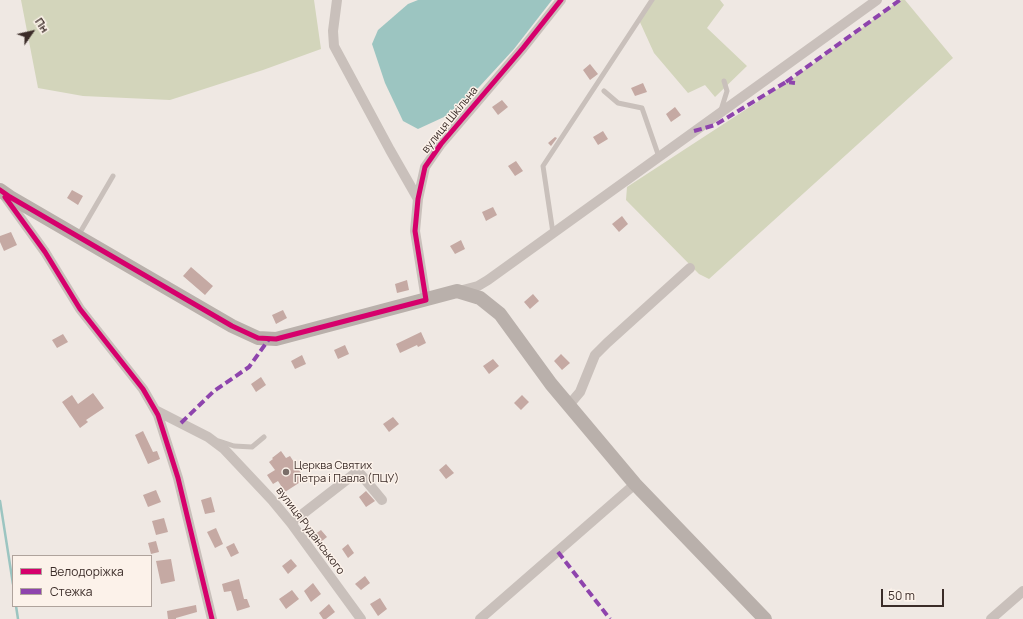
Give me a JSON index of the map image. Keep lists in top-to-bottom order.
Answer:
{
  "streets": {
    "street": ["вулиця Шкільна", "вулиця Руданського"]
  },
  "places": ["Церква Святих Петра і Павла (ПЦУ)"],
  "legend": ["Велодоріжка", "Стежка"],
  "scale_bar": "50 m",
  "north": "top right"
}
